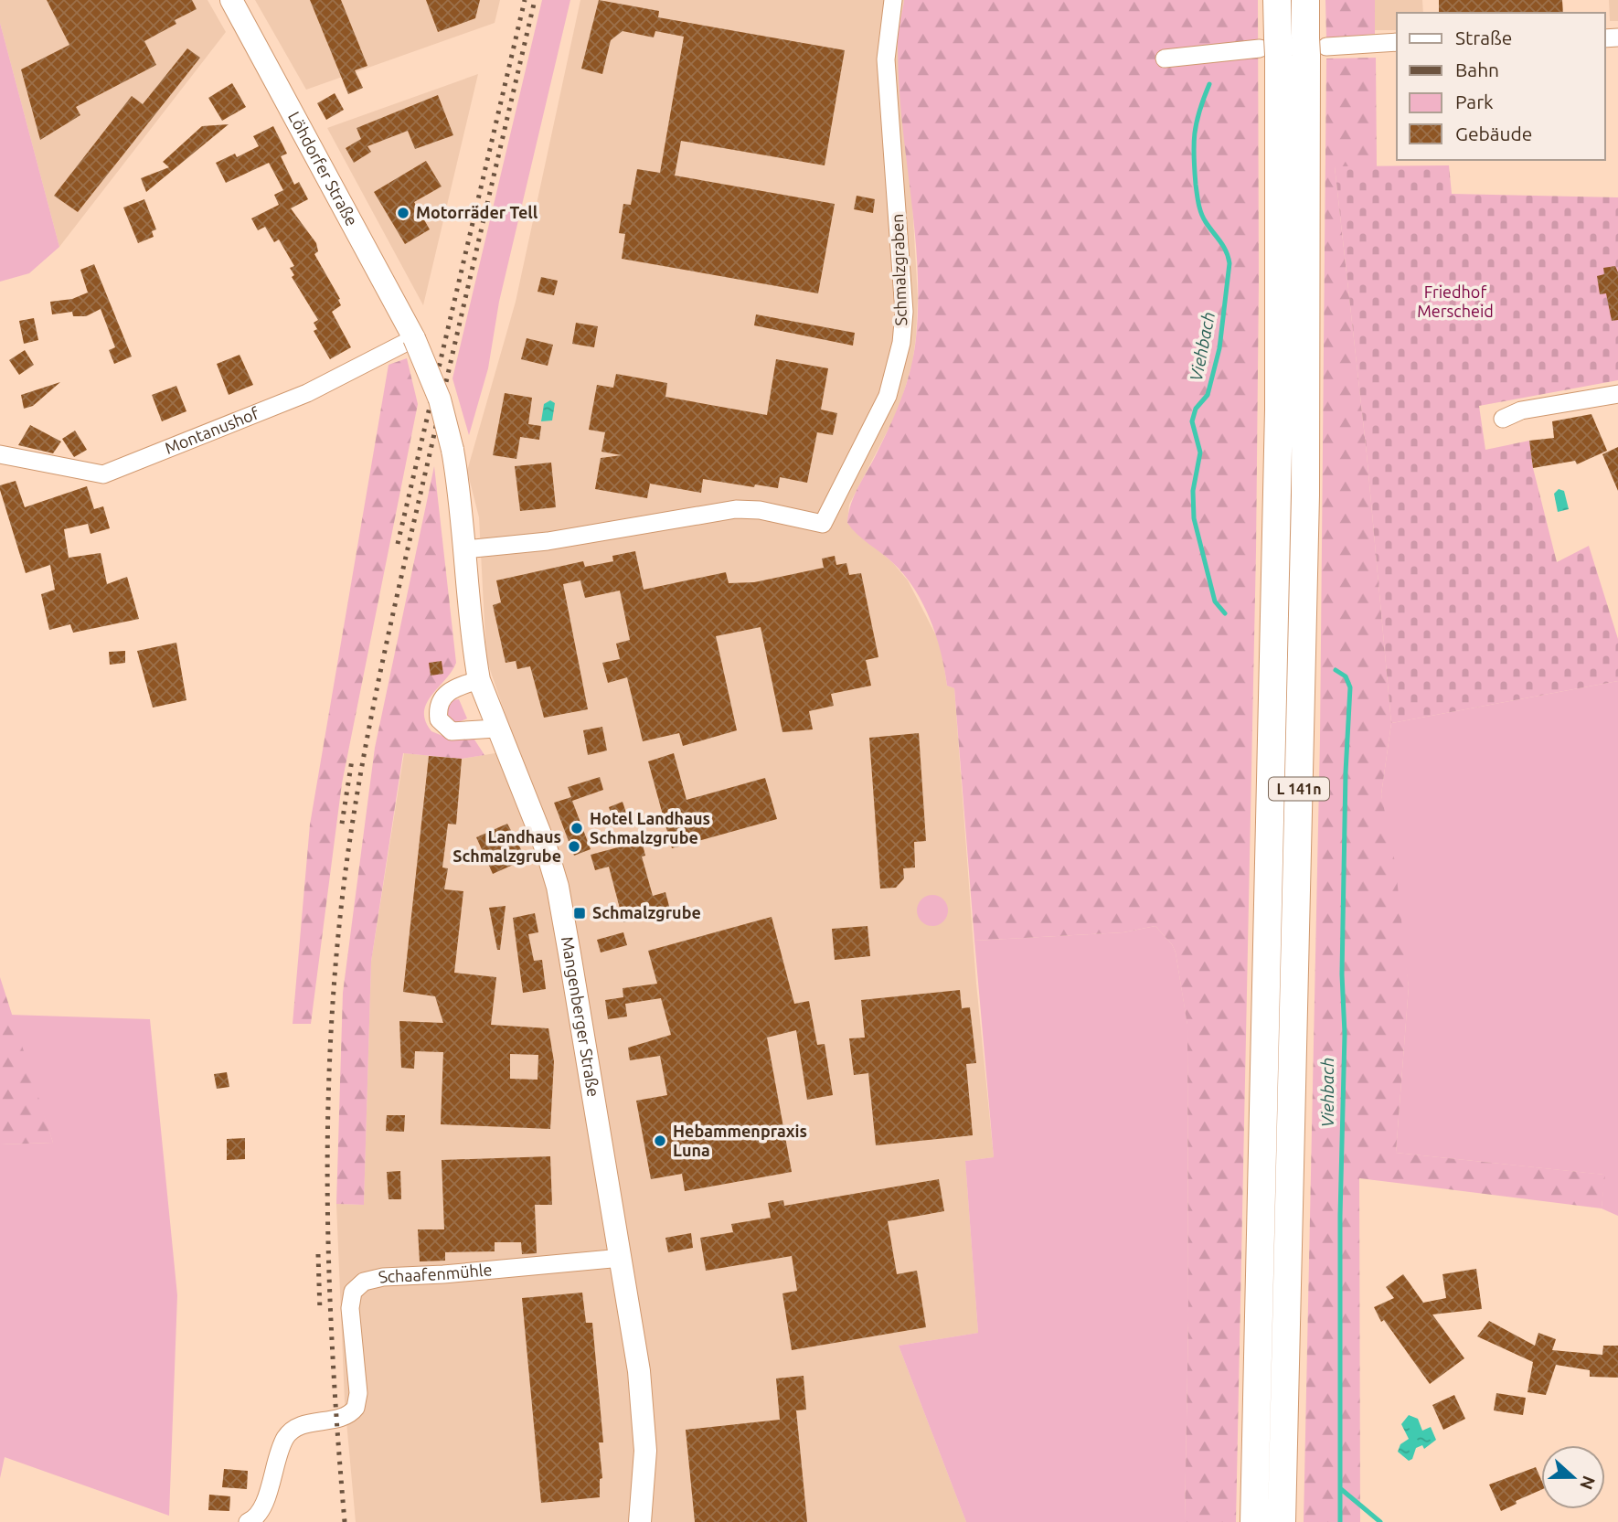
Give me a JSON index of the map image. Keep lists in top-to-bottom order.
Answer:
{
  "streets": {
    "highway": ["L 141n"],
    "main road": ["Löhdorfer Straße", "Mangenberger Straße"],
    "street": ["Schmalzgraben", "Montanushof", "Schaafenmühle"]
  },
  "crossings": [
    ["Löhdorfer Straße", "Montanushof"],
    ["Löhdorfer Straße", "Mangenberger Straße"],
    ["Schmalzgraben", "Mangenberger Straße"],
    ["Montanushof", "Mangenberger Straße"],
    ["Mangenberger Straße", "Schaafenmühle"]
  ],
  "water": ["Viehbach"],
  "parks": ["Friedhof Merscheid"],
  "places": {
    "other": [
      "Motorräder Tell",
      "Hotel Landhaus Schmalzgrube",
      "Landhaus Schmalzgrube",
      "Hebammenpraxis Luna"
    ],
    "transit": ["Schmalzgrube"]
  },
  "legend": [
    "Straße",
    "Bahn",
    "Park",
    "Gebäude"
  ],
  "north": "right"
}
